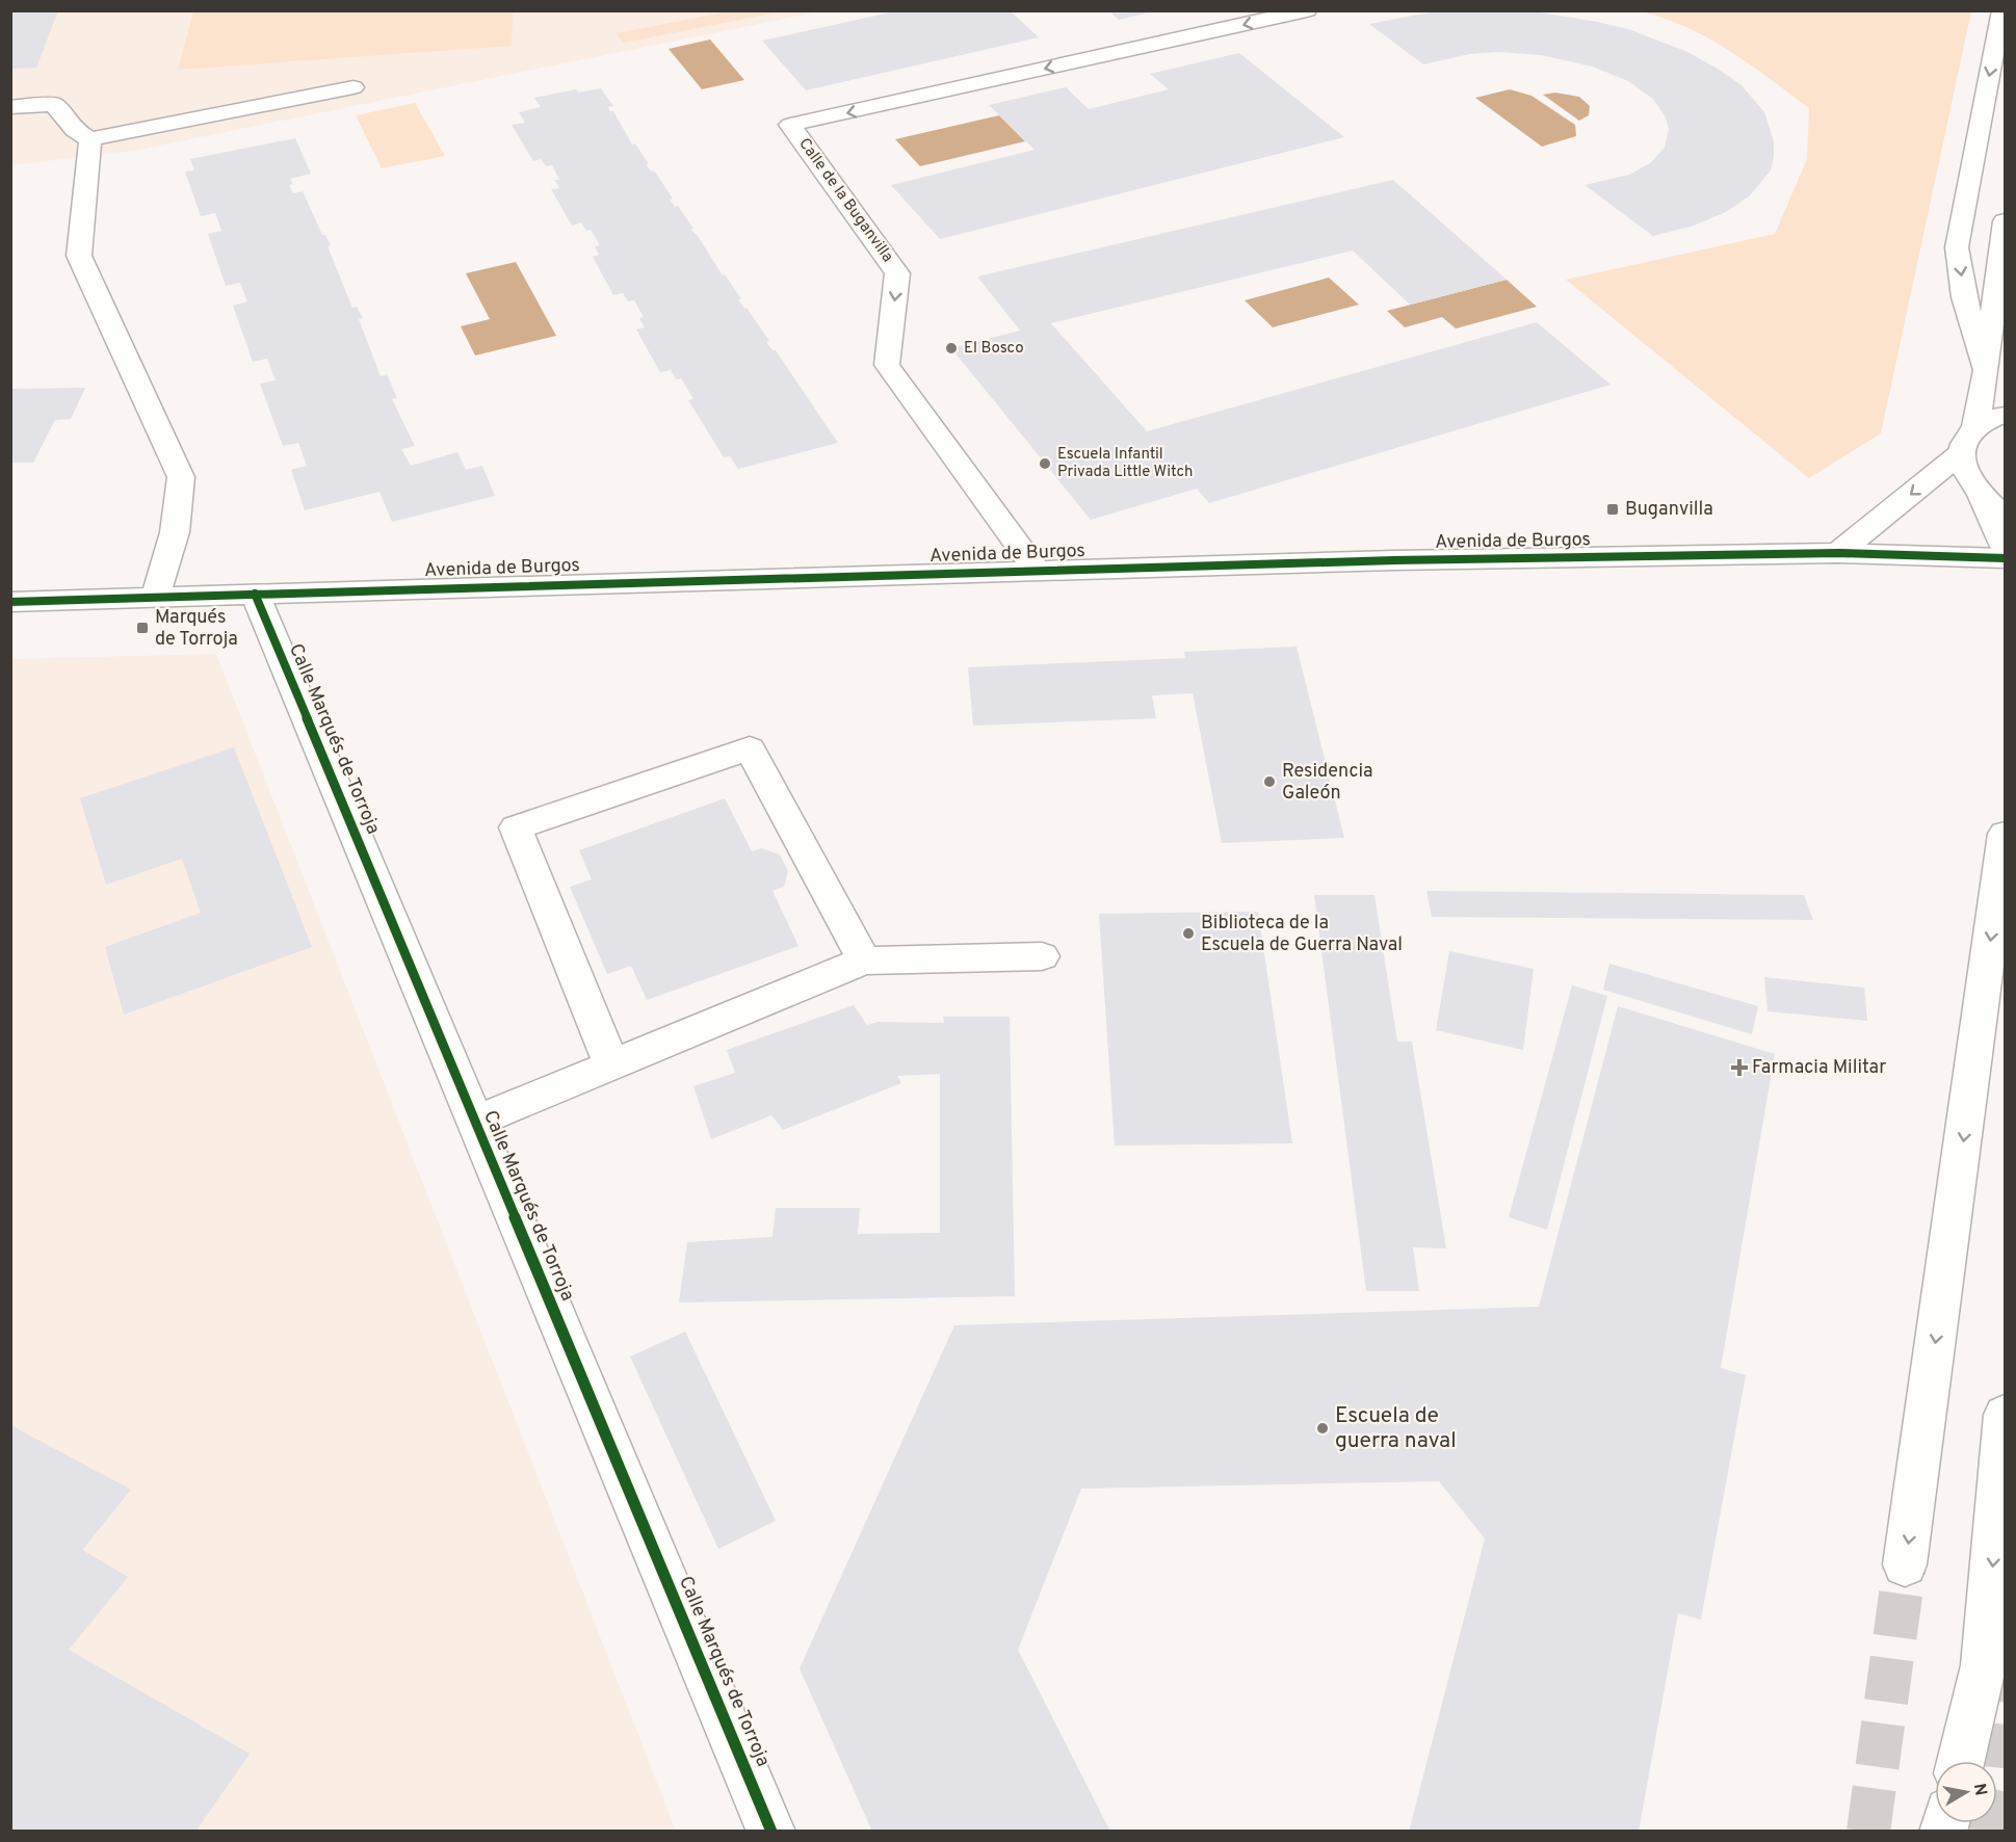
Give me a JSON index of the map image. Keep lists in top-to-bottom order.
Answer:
{
  "streets": {
    "street": ["Calle de la Buganvilla", "Avenida de Burgos", "Calle Marqués de Torroja"]
  },
  "crossings": [
    ["Calle de la Buganvilla", "Avenida de Burgos"],
    ["Avenida de Burgos", "Calle Marqués de Torroja"]
  ],
  "places": {
    "other": [
      "El Bosco",
      "Escuela Infantil Privada Little Witch",
      "Residencia Galeón",
      "Biblioteca de la Escuela de Guerra Naval",
      "Escuela de guerra naval"
    ],
    "transit": ["Buganvilla", "Marqués de Torroja"],
    "health": ["Farmacia Militar"]
  },
  "north": "right"
}
